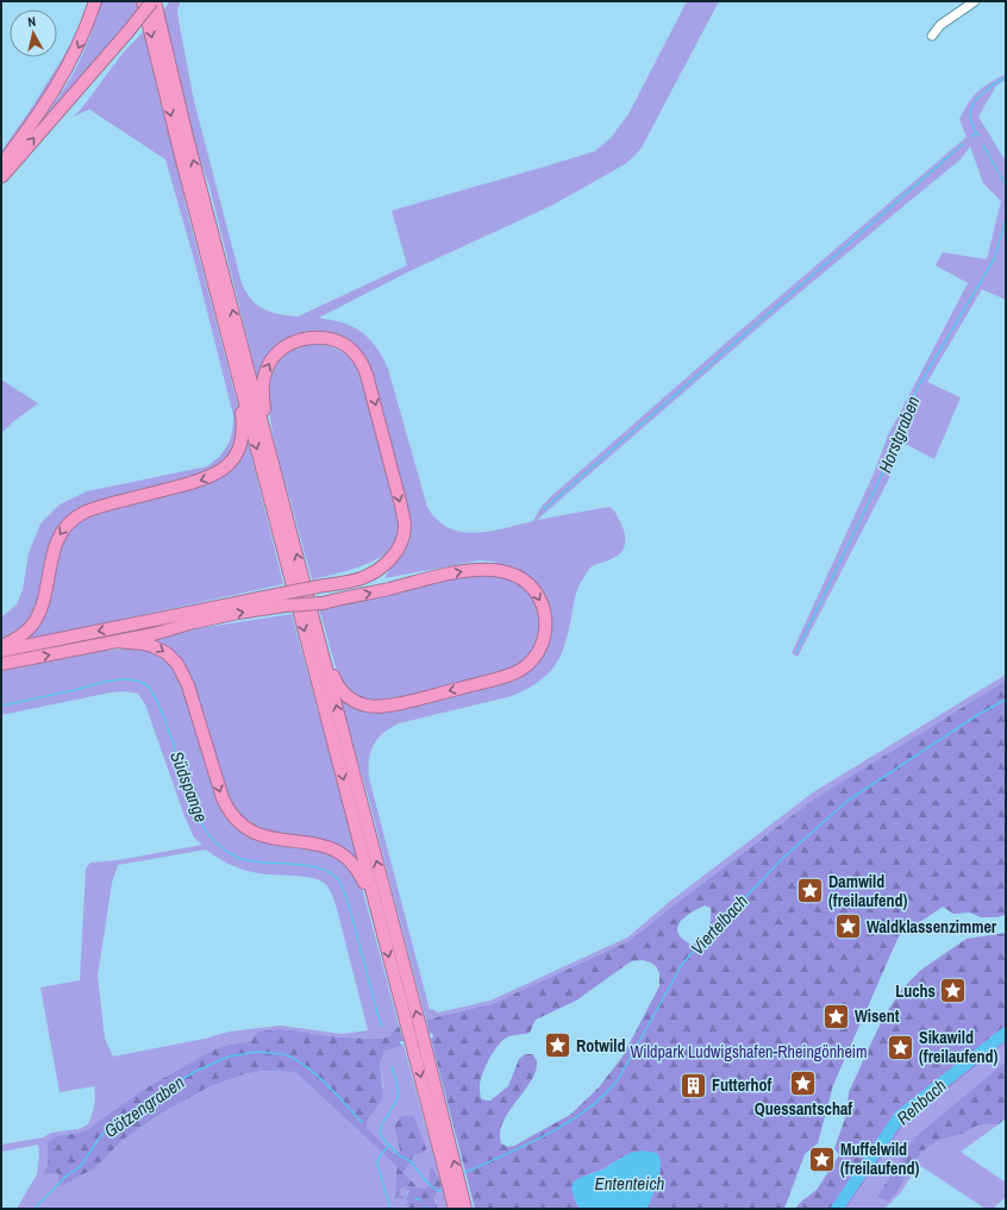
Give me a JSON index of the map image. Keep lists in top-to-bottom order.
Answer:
{
  "water": [
    "Horstgraben",
    "Südspange",
    "Viertelbach",
    "Rehbach",
    "Götzengraben",
    "Ententeich"
  ],
  "parks": ["Wildpark Ludwigshafen-Rheingönheim"],
  "places": {
    "place": [
      "Damwild (freilaufend)",
      "Waldklassenzimmer",
      "Luchs",
      "Wisent",
      "Rotwild",
      "Sikawild (freilaufend)",
      "Quessantschaf",
      "Muffelwild (freilaufend)"
    ],
    "building": ["Futterhof"]
  },
  "north": "top"
}
